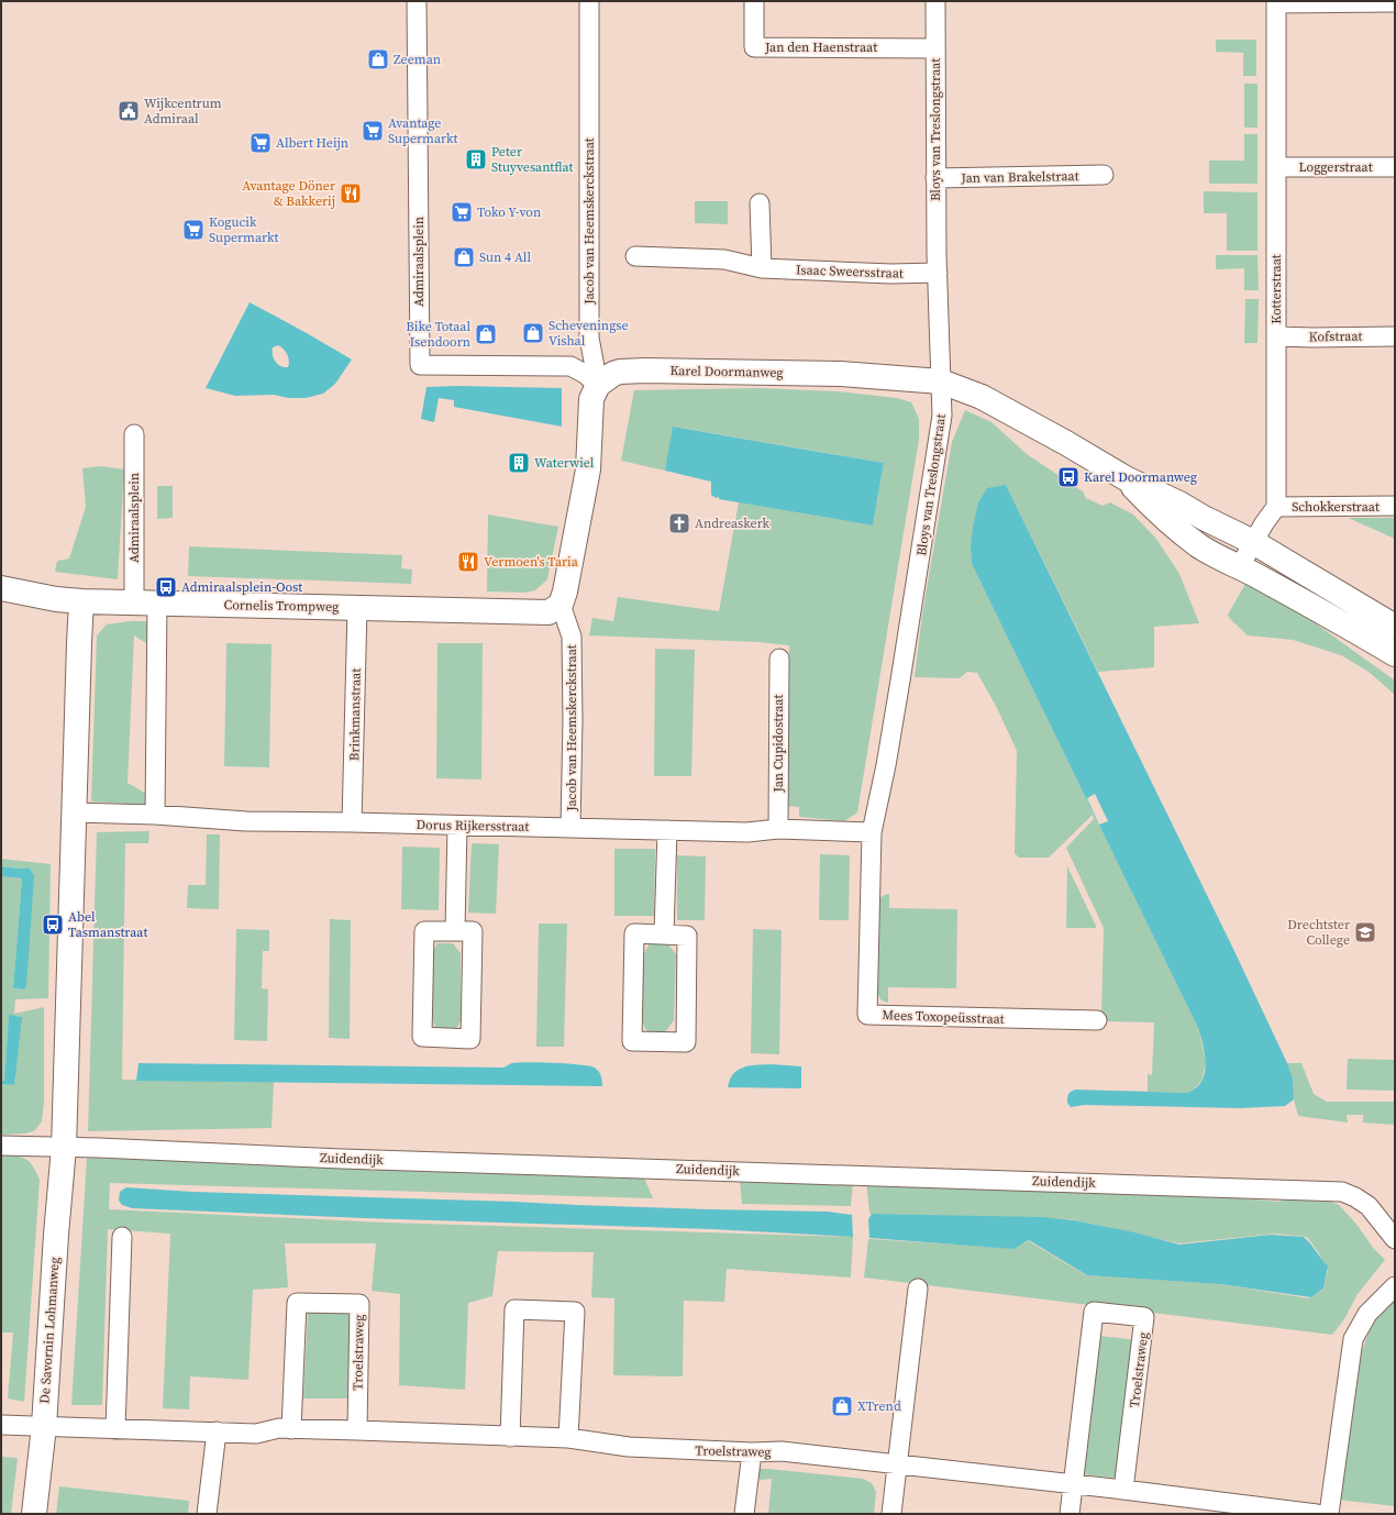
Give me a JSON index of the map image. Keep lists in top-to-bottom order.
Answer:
{
  "streets": {
    "street": [
      "Jan den Haenstraat",
      "Bloys van Treslongstraat",
      "Loggerstraat",
      "Jan van Brakelstraat",
      "Jacob van Heemskerckstraat",
      "Admiraalsplein",
      "Isaac Sweersstraat",
      "Kotterstraat",
      "Kofstraat",
      "Karel Doormanweg",
      "Schokkerstraat",
      "Cornelis Trompweg",
      "Brinkmanstraat",
      "Jan Cupidostraat",
      "Dorus Rijkersstraat",
      "Mees Toxopeüsstraat",
      "Zuidendijk",
      "De Savornin Lohmanweg",
      "Troelstraweg"
    ]
  },
  "crossings": [
    ["Jan den Haenstraat", "Bloys van Treslongstraat"],
    ["Bloys van Treslongstraat", "Jan van Brakelstraat"],
    ["Bloys van Treslongstraat", "Isaac Sweersstraat"],
    ["Bloys van Treslongstraat", "Karel Doormanweg"],
    ["Bloys van Treslongstraat", "Dorus Rijkersstraat"],
    ["Bloys van Treslongstraat", "Mees Toxopeüsstraat"],
    ["Loggerstraat", "Kotterstraat"],
    ["Jacob van Heemskerckstraat", "Admiraalsplein"],
    ["Jacob van Heemskerckstraat", "Karel Doormanweg"],
    ["Jacob van Heemskerckstraat", "Cornelis Trompweg"],
    ["Jacob van Heemskerckstraat", "Dorus Rijkersstraat"],
    ["Admiraalsplein", "Karel Doormanweg"],
    ["Admiraalsplein", "Cornelis Trompweg"],
    ["Kotterstraat", "Kofstraat"],
    ["Kotterstraat", "Schokkerstraat"],
    ["Cornelis Trompweg", "Brinkmanstraat"],
    ["Brinkmanstraat", "Dorus Rijkersstraat"],
    ["Jan Cupidostraat", "Dorus Rijkersstraat"],
    ["Dorus Rijkersstraat", "Mees Toxopeüsstraat"],
    ["Zuidendijk", "De Savornin Lohmanweg"],
    ["De Savornin Lohmanweg", "Troelstraweg"]
  ],
  "places": {
    "shop": [
      "Zeeman",
      "Sun 4 All",
      "Scheveningse Vishal",
      "Bike Totaal Isendoorn",
      "XTrend"
    ],
    "public building": ["Wijkcentrum Admiraal"],
    "supermarket": [
      "Avantage Supermarkt",
      "Albert Heijn",
      "Toko Y-von",
      "Kogucik Supermarkt"
    ],
    "building": ["Peter Stuyvesantflat", "Waterwiel"],
    "restaurant": ["Avantage Döner & Bakkerij", "Vermoen's Taria"],
    "bus stop": ["Karel Doormanweg", "Admiraalsplein-Oost", "Abel Tasmanstraat"],
    "church": ["Andreaskerk"],
    "school or university": ["Drechtster College"]
  }
}
